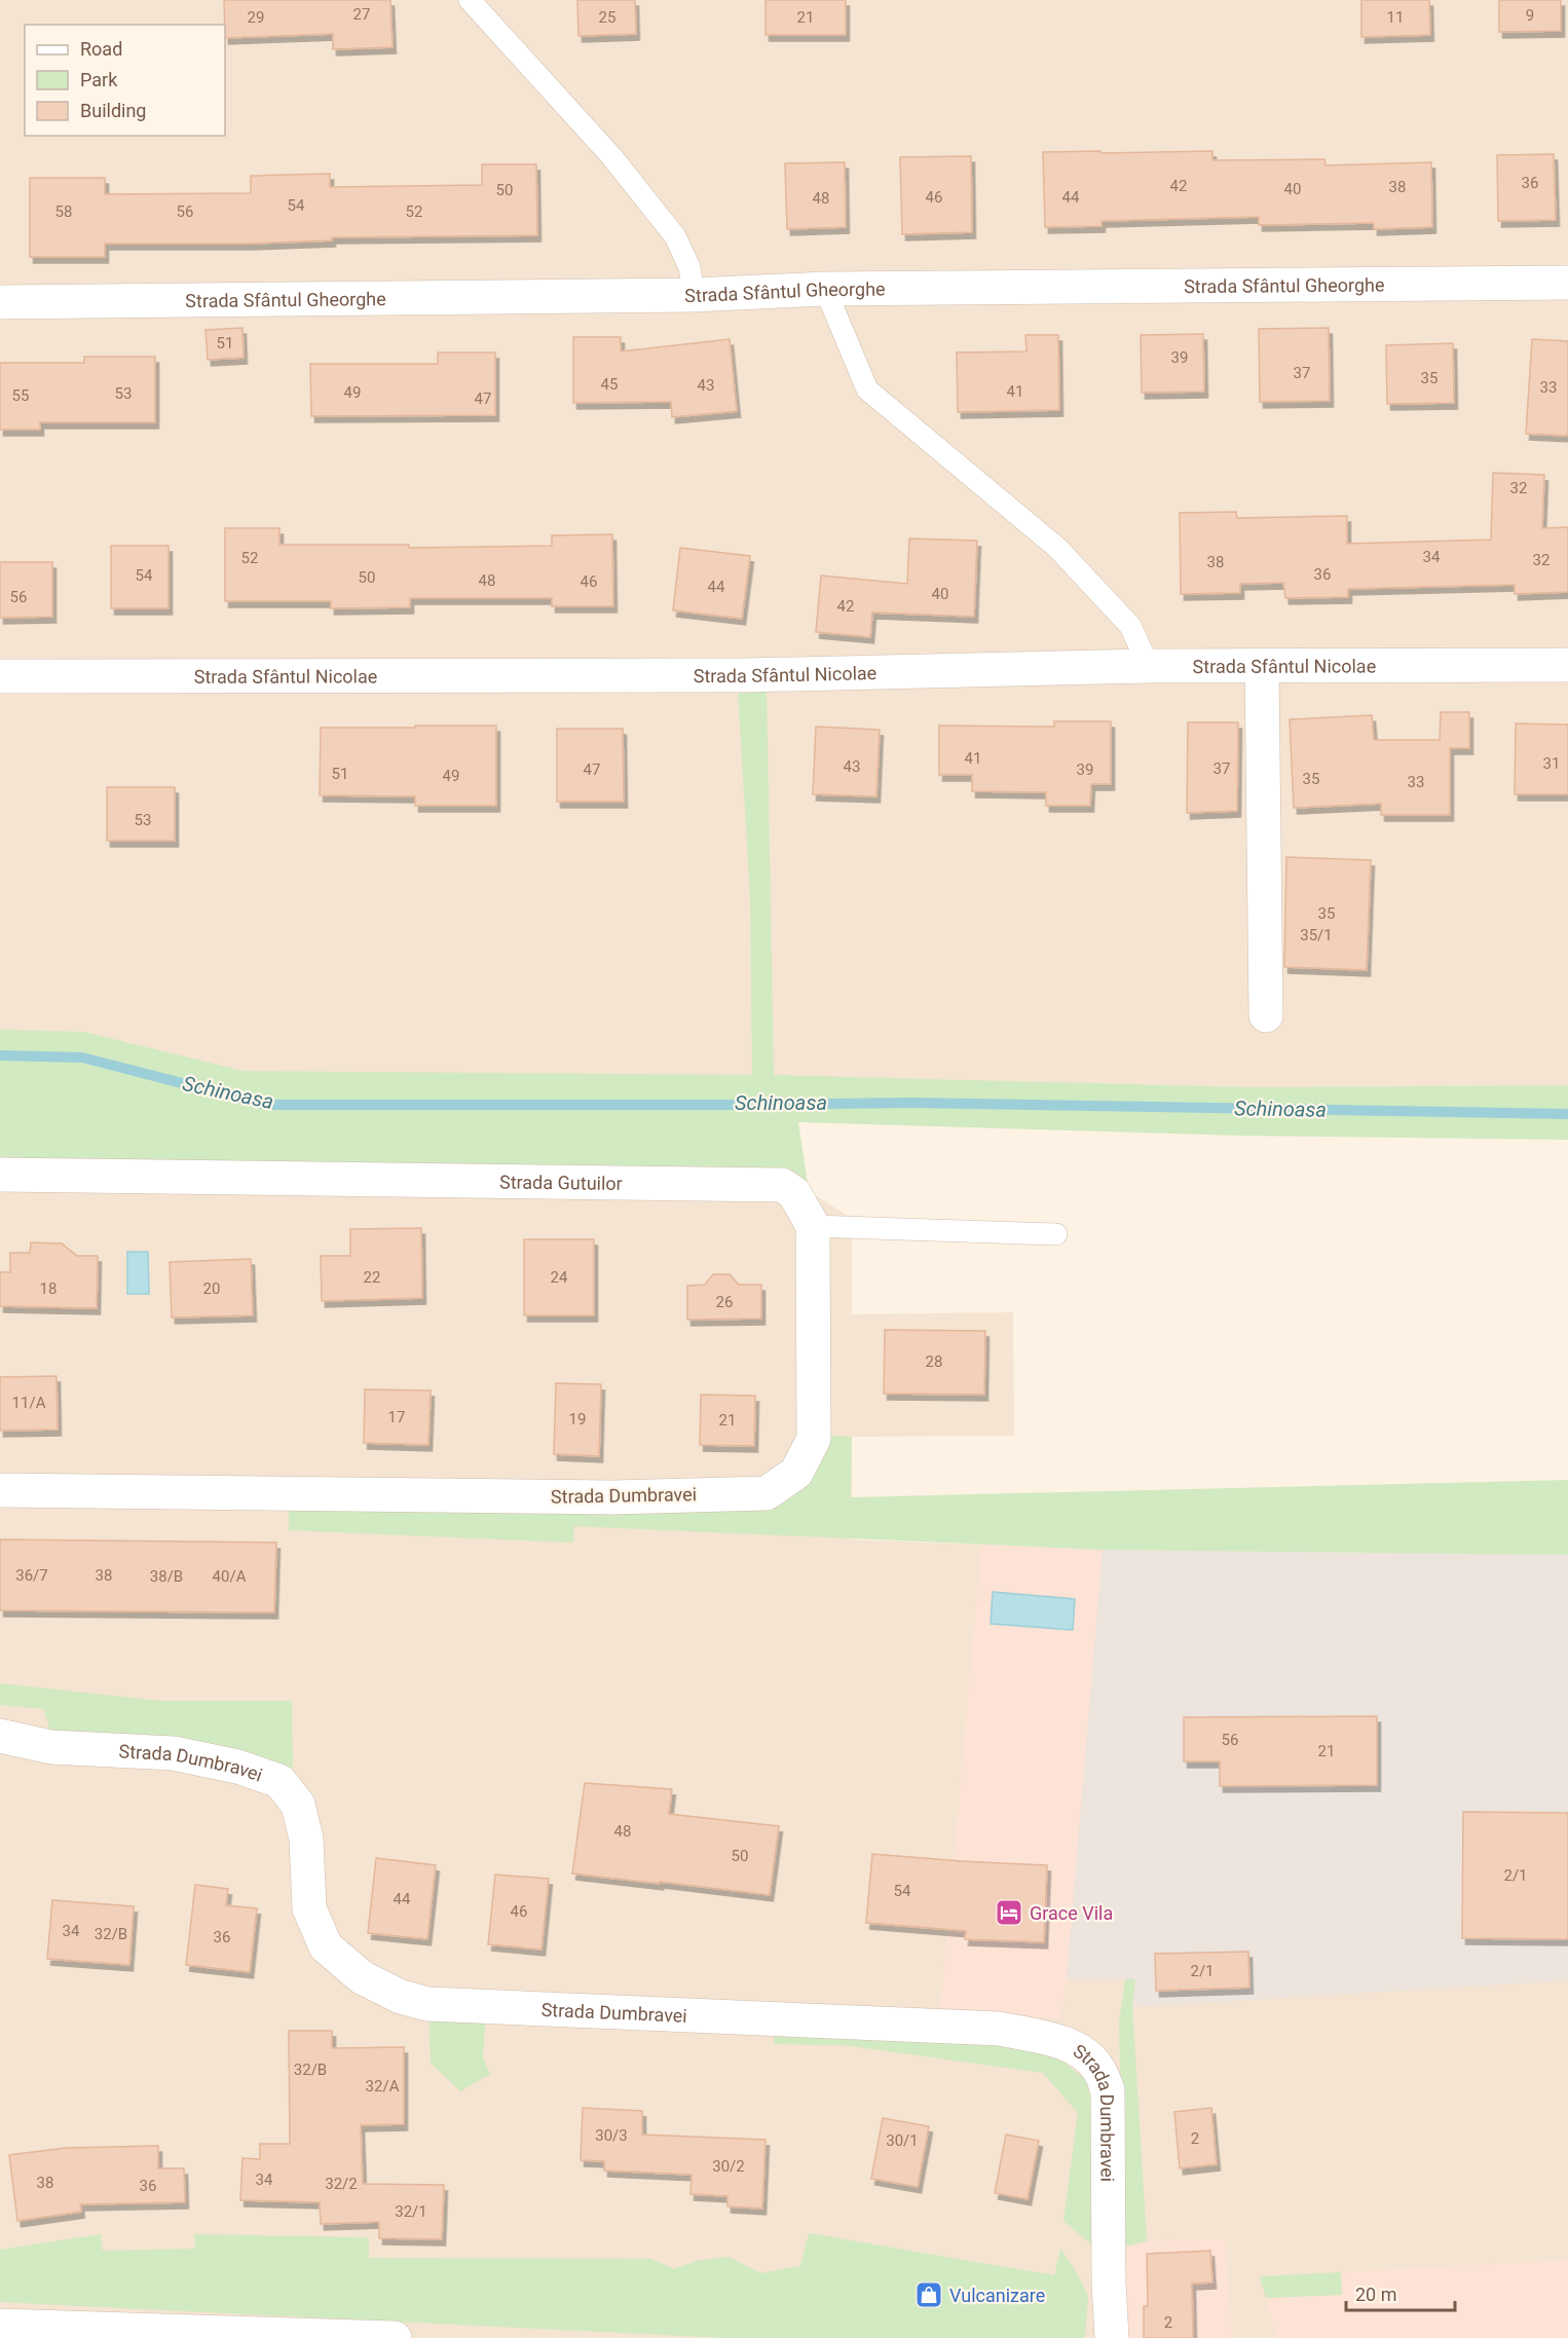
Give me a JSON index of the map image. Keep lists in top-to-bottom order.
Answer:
{
  "streets": {
    "street": [
      "Strada Sfântul Gheorghe",
      "Strada Sfântul Nicolae",
      "Strada Gutuilor",
      "Strada Dumbravei"
    ]
  },
  "crossings": [
    ["Strada Gutuilor", "Strada Dumbravei"]
  ],
  "water": ["Schinoasa"],
  "places": {
    "hotel": ["Grace Vila"],
    "shop": ["Vulcanizare"]
  },
  "house_numbers": [
    "27",
    "9",
    "29",
    "25",
    "21",
    "11",
    "36",
    "42",
    "38",
    "40",
    "50",
    "46",
    "44",
    "48",
    "54",
    "58",
    "56",
    "52",
    "51",
    "39",
    "37",
    "35",
    "45",
    "43",
    "33",
    "41",
    "49",
    "53",
    "55",
    "47",
    "32",
    "34",
    "52",
    "32",
    "38",
    "36",
    "54",
    "50",
    "48",
    "46",
    "44",
    "40",
    "56",
    "42",
    "41",
    "31",
    "43",
    "37",
    "47",
    "39",
    "51",
    "49",
    "35",
    "33",
    "53",
    "35",
    "35/1",
    "22",
    "24",
    "18",
    "20",
    "26",
    "28",
    "11/A",
    "17",
    "19",
    "21",
    "36/7",
    "38",
    "38/B",
    "40/A",
    "56",
    "21",
    "48",
    "50",
    "2/1",
    "54",
    "44",
    "46",
    "34",
    "32/B",
    "36",
    "2/1",
    "32/B",
    "32/A",
    "30/3",
    "2",
    "30/1",
    "30/2",
    "34",
    "38",
    "32/2",
    "36",
    "32/1",
    "2"
  ],
  "legend": ["Road", "Park", "Building"],
  "scale_bar": "20 m"
}
